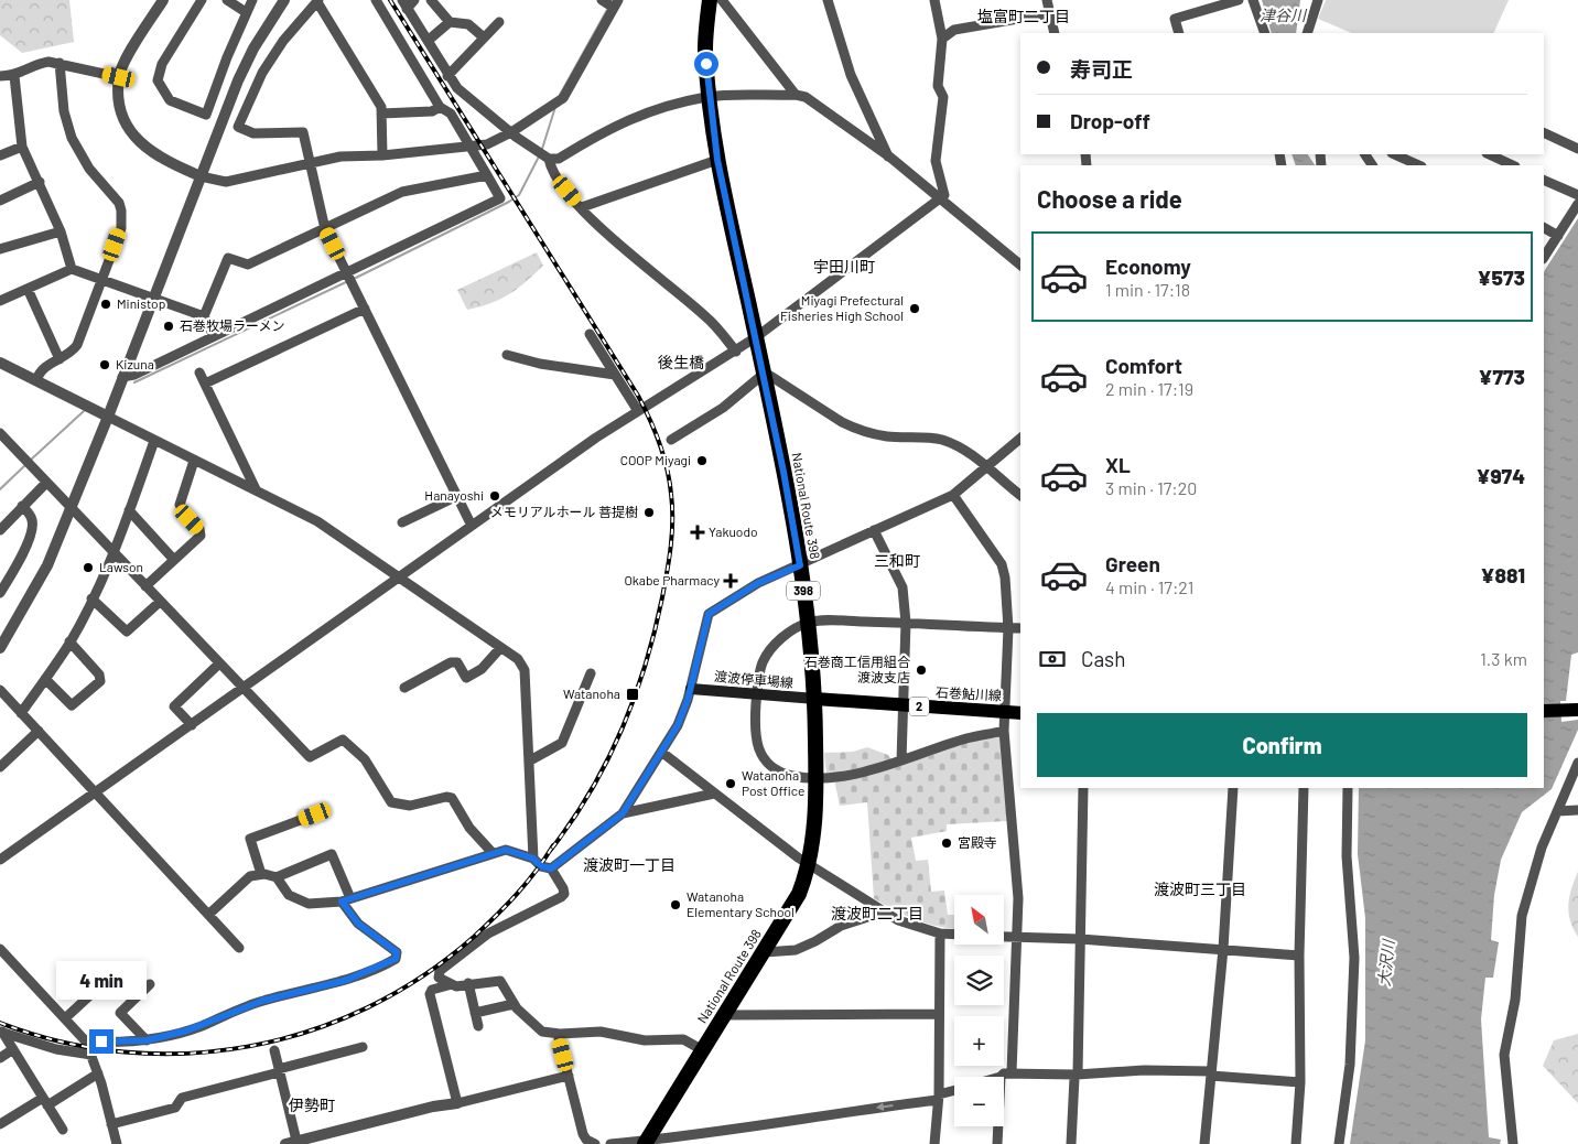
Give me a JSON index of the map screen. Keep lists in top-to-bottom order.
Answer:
{
  "streets": {
    "highway": ["National Route 398", "398"],
    "main road": ["渡波停車場線", "石巻鮎川線", "2"]
  },
  "crossings": [
    ["National Route 398", "渡波停車場線"],
    ["National Route 398", "石巻鮎川線"],
    ["渡波停車場線", "石巻鮎川線"]
  ],
  "districts": [
    "塩富町二丁目",
    "宇田川町",
    "後生橋",
    "三和町",
    "渡波町一丁目",
    "渡波町三丁目",
    "渡波町二丁目",
    "伊勢町"
  ],
  "water": ["津谷川", "大沢川"],
  "places": {
    "other": [
      "Ministop",
      "Miyagi Prefectural Fisheries High School",
      "石巻牧場ラーメン",
      "Kizuna",
      "COOP Miyagi",
      "Hanayoshi",
      "メモリアルホール 菩提樹",
      "Lawson",
      "石巻商工信用組合 渡波支店",
      "Watanoha Post Office",
      "宮殿寺",
      "Watanoha Elementary School"
    ],
    "health": ["Yakuodo", "Okabe Pharmacy"],
    "transit": ["Watanoha"]
  },
  "north": "top left",
  "page": {
    "banner": ["寿司正", "Drop-off"],
    "heading": "Choose a ride",
    "list": [
      {
        "name": "Economy",
        "note": "1 min · 17:18",
        "value": "¥573"
      },
      {
        "name": "Comfort",
        "note": "2 min · 17:19",
        "value": "¥773"
      },
      {
        "name": "XL",
        "note": "3 min · 17:20",
        "value": "¥974"
      },
      {
        "name": "Green",
        "note": "4 min · 17:21",
        "value": "¥881"
      }
    ],
    "pay": ["Cash", "1.3 km"],
    "buttons": "Confirm",
    "map_buttons": ["+", "−"],
    "bubble": "4 min"
  }
}
